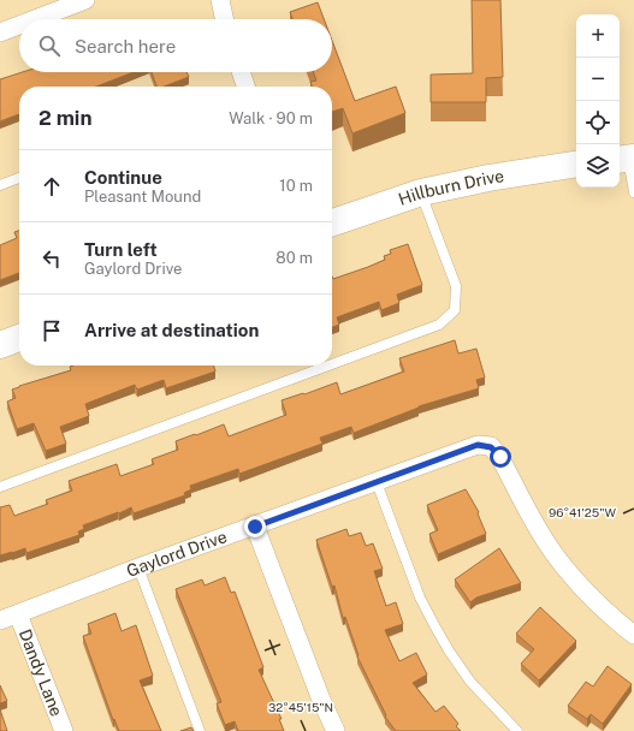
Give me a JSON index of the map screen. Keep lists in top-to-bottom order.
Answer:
{
  "streets": {
    "street": ["Hillburn Drive", "Gaylord Drive", "Dandy Lane"]
  },
  "crossings": [
    ["Gaylord Drive", "Dandy Lane"]
  ],
  "page": {
    "map_buttons": ["+", "−"],
    "search": "Search here",
    "heading": ["2 min", "Walk · 90 m"],
    "list": [
      ["Continue", "Pleasant Mound", "10 m"],
      ["Turn left", "Gaylord Drive", "80 m"],
      "Arrive at destination"
    ]
  },
  "coordinates": ["96°41'25\"W", "32°45'15\"N"]
}
